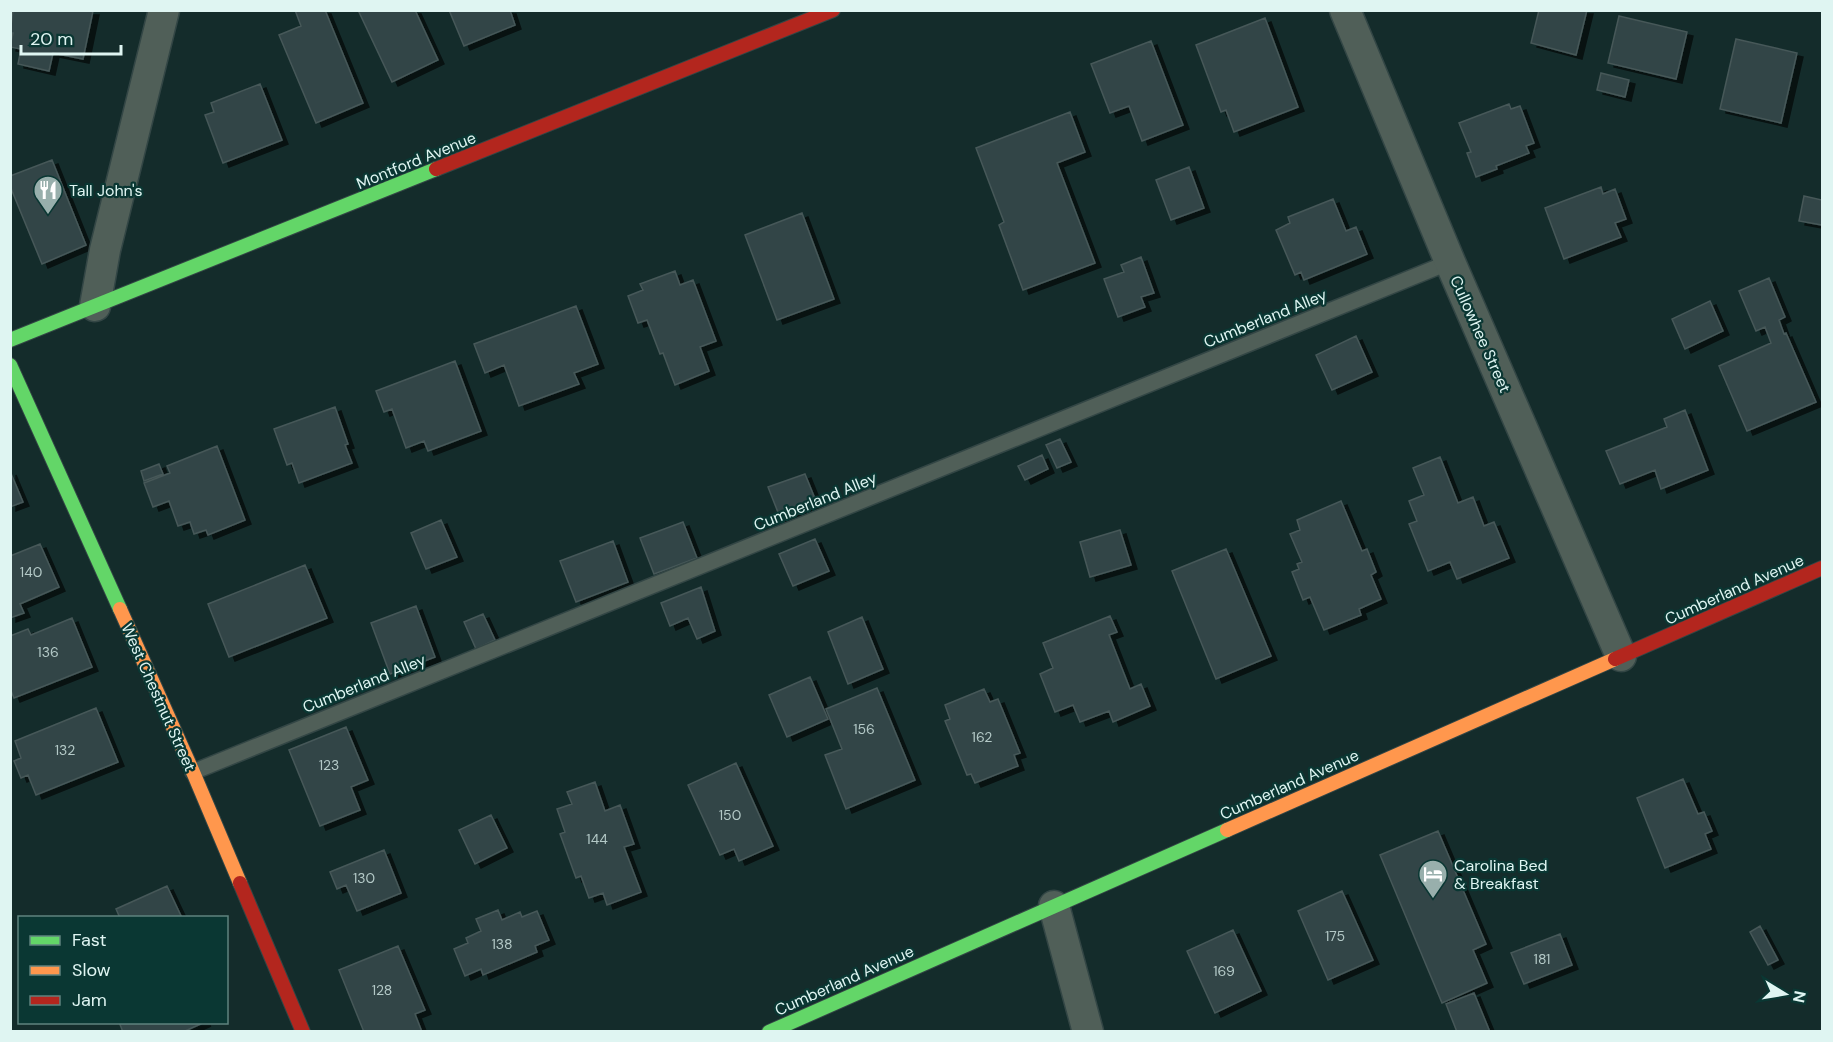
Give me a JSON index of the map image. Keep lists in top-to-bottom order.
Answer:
{
  "streets": {
    "street": [
      "Montford Avenue",
      "Cullowhee Street",
      "Cumberland Avenue",
      "West Chestnut Street"
    ],
    "lane": ["Cumberland Alley"]
  },
  "crossings": [
    ["Cumberland Alley", "Cullowhee Street"],
    ["Cumberland Alley", "West Chestnut Street"],
    ["Cullowhee Street", "Cumberland Avenue"]
  ],
  "places": {
    "restaurant": ["Tall John's"],
    "hotel": ["Carolina Bed & Breakfast"]
  },
  "house_numbers": [
    "140",
    "136",
    "156",
    "162",
    "132",
    "123",
    "150",
    "144",
    "130",
    "175",
    "138",
    "181",
    "169",
    "128"
  ],
  "legend": ["Fast", "Slow", "Jam"],
  "scale_bar": "20 m",
  "north": "right"
}
